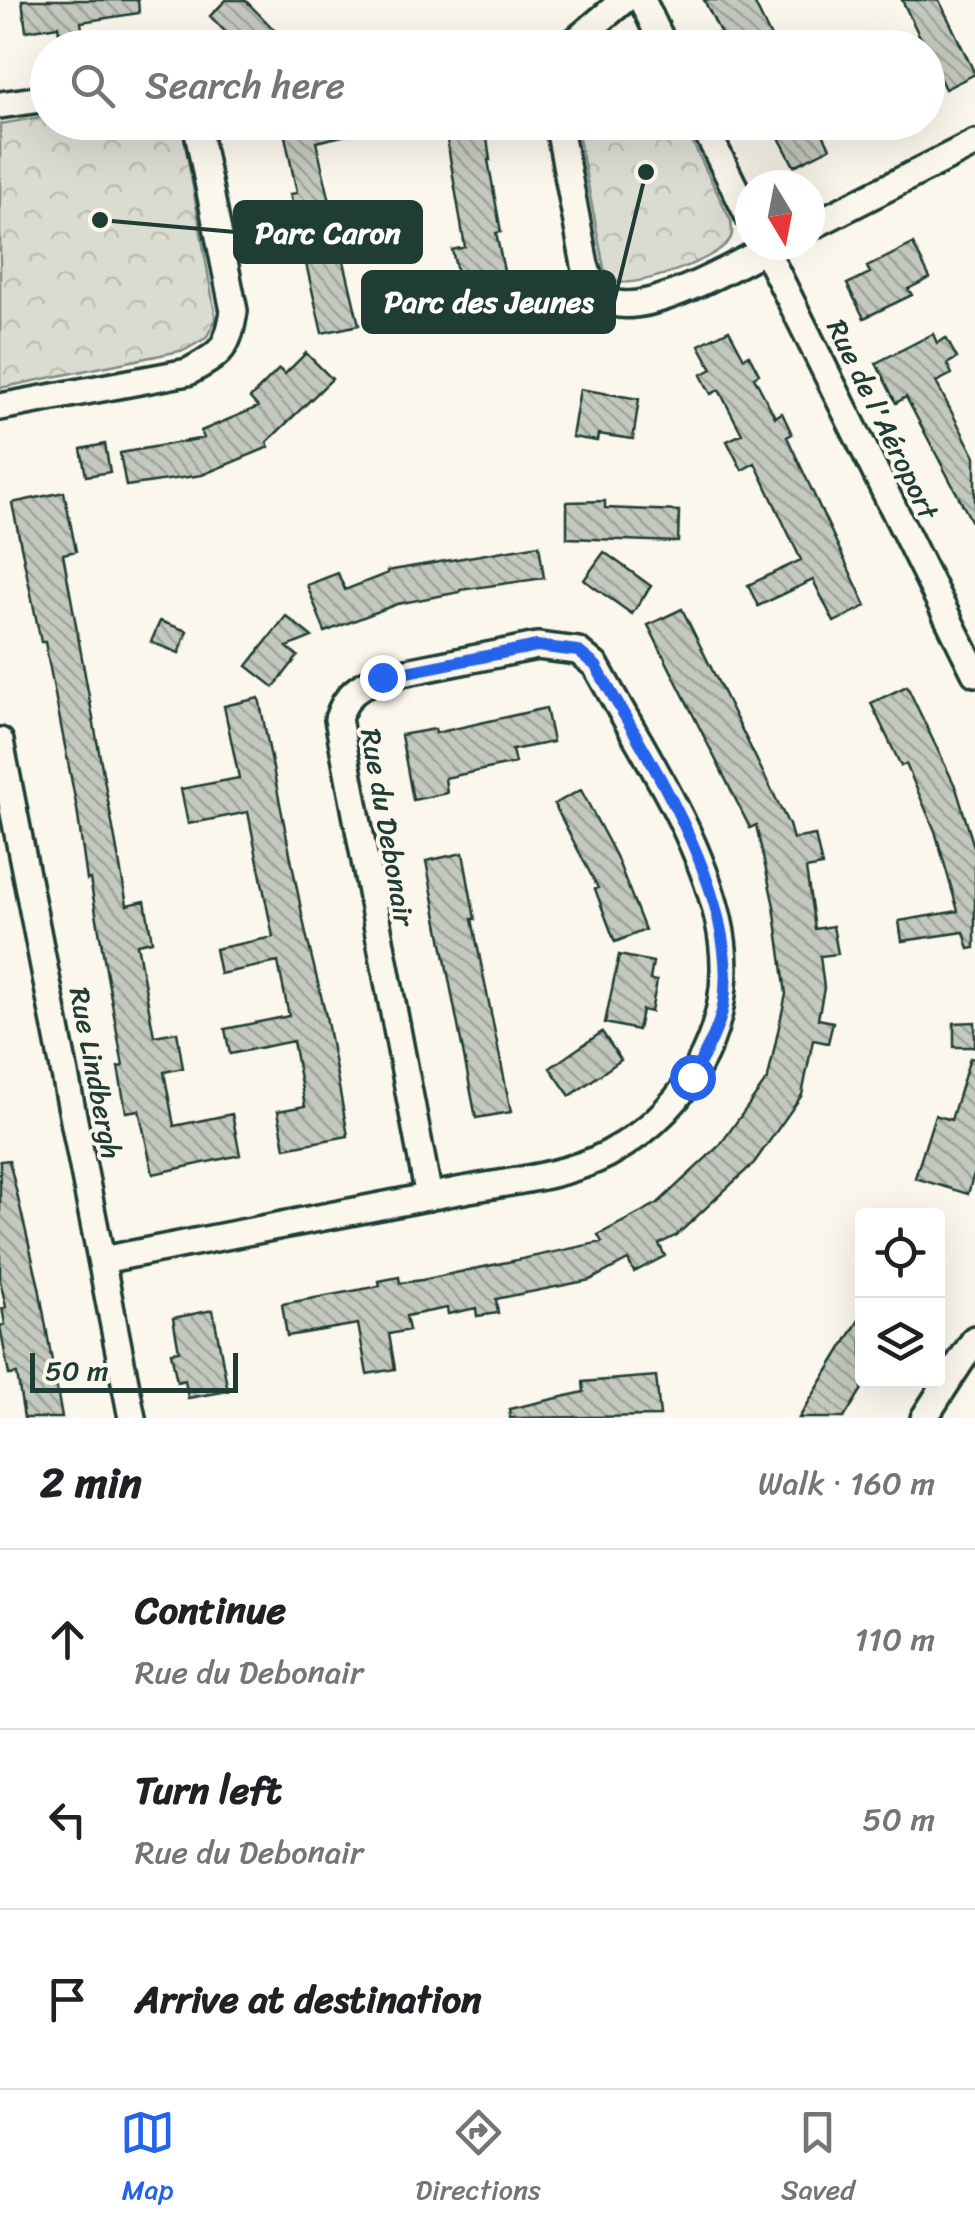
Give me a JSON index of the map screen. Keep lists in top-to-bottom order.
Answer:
{
  "streets": {
    "street": ["Rue de l'Aéroport", "Rue du Debonair", "Rue Lindbergh"]
  },
  "crossings": [
    ["Rue du Debonair", "Rue Lindbergh"]
  ],
  "places": ["Parc des Jeunes", "Parc Caron"],
  "scale_bar": "50 m",
  "north": "bottom",
  "page": {
    "search": "Search here",
    "scale": "50 m",
    "heading": ["2 min", "Walk · 160 m"],
    "list": [
      ["Continue", "Rue du Debonair", "110 m"],
      ["Turn left", "Rue du Debonair", "50 m"],
      "Arrive at destination"
    ],
    "nav": ["Map", "Directions", "Saved"]
  }
}
